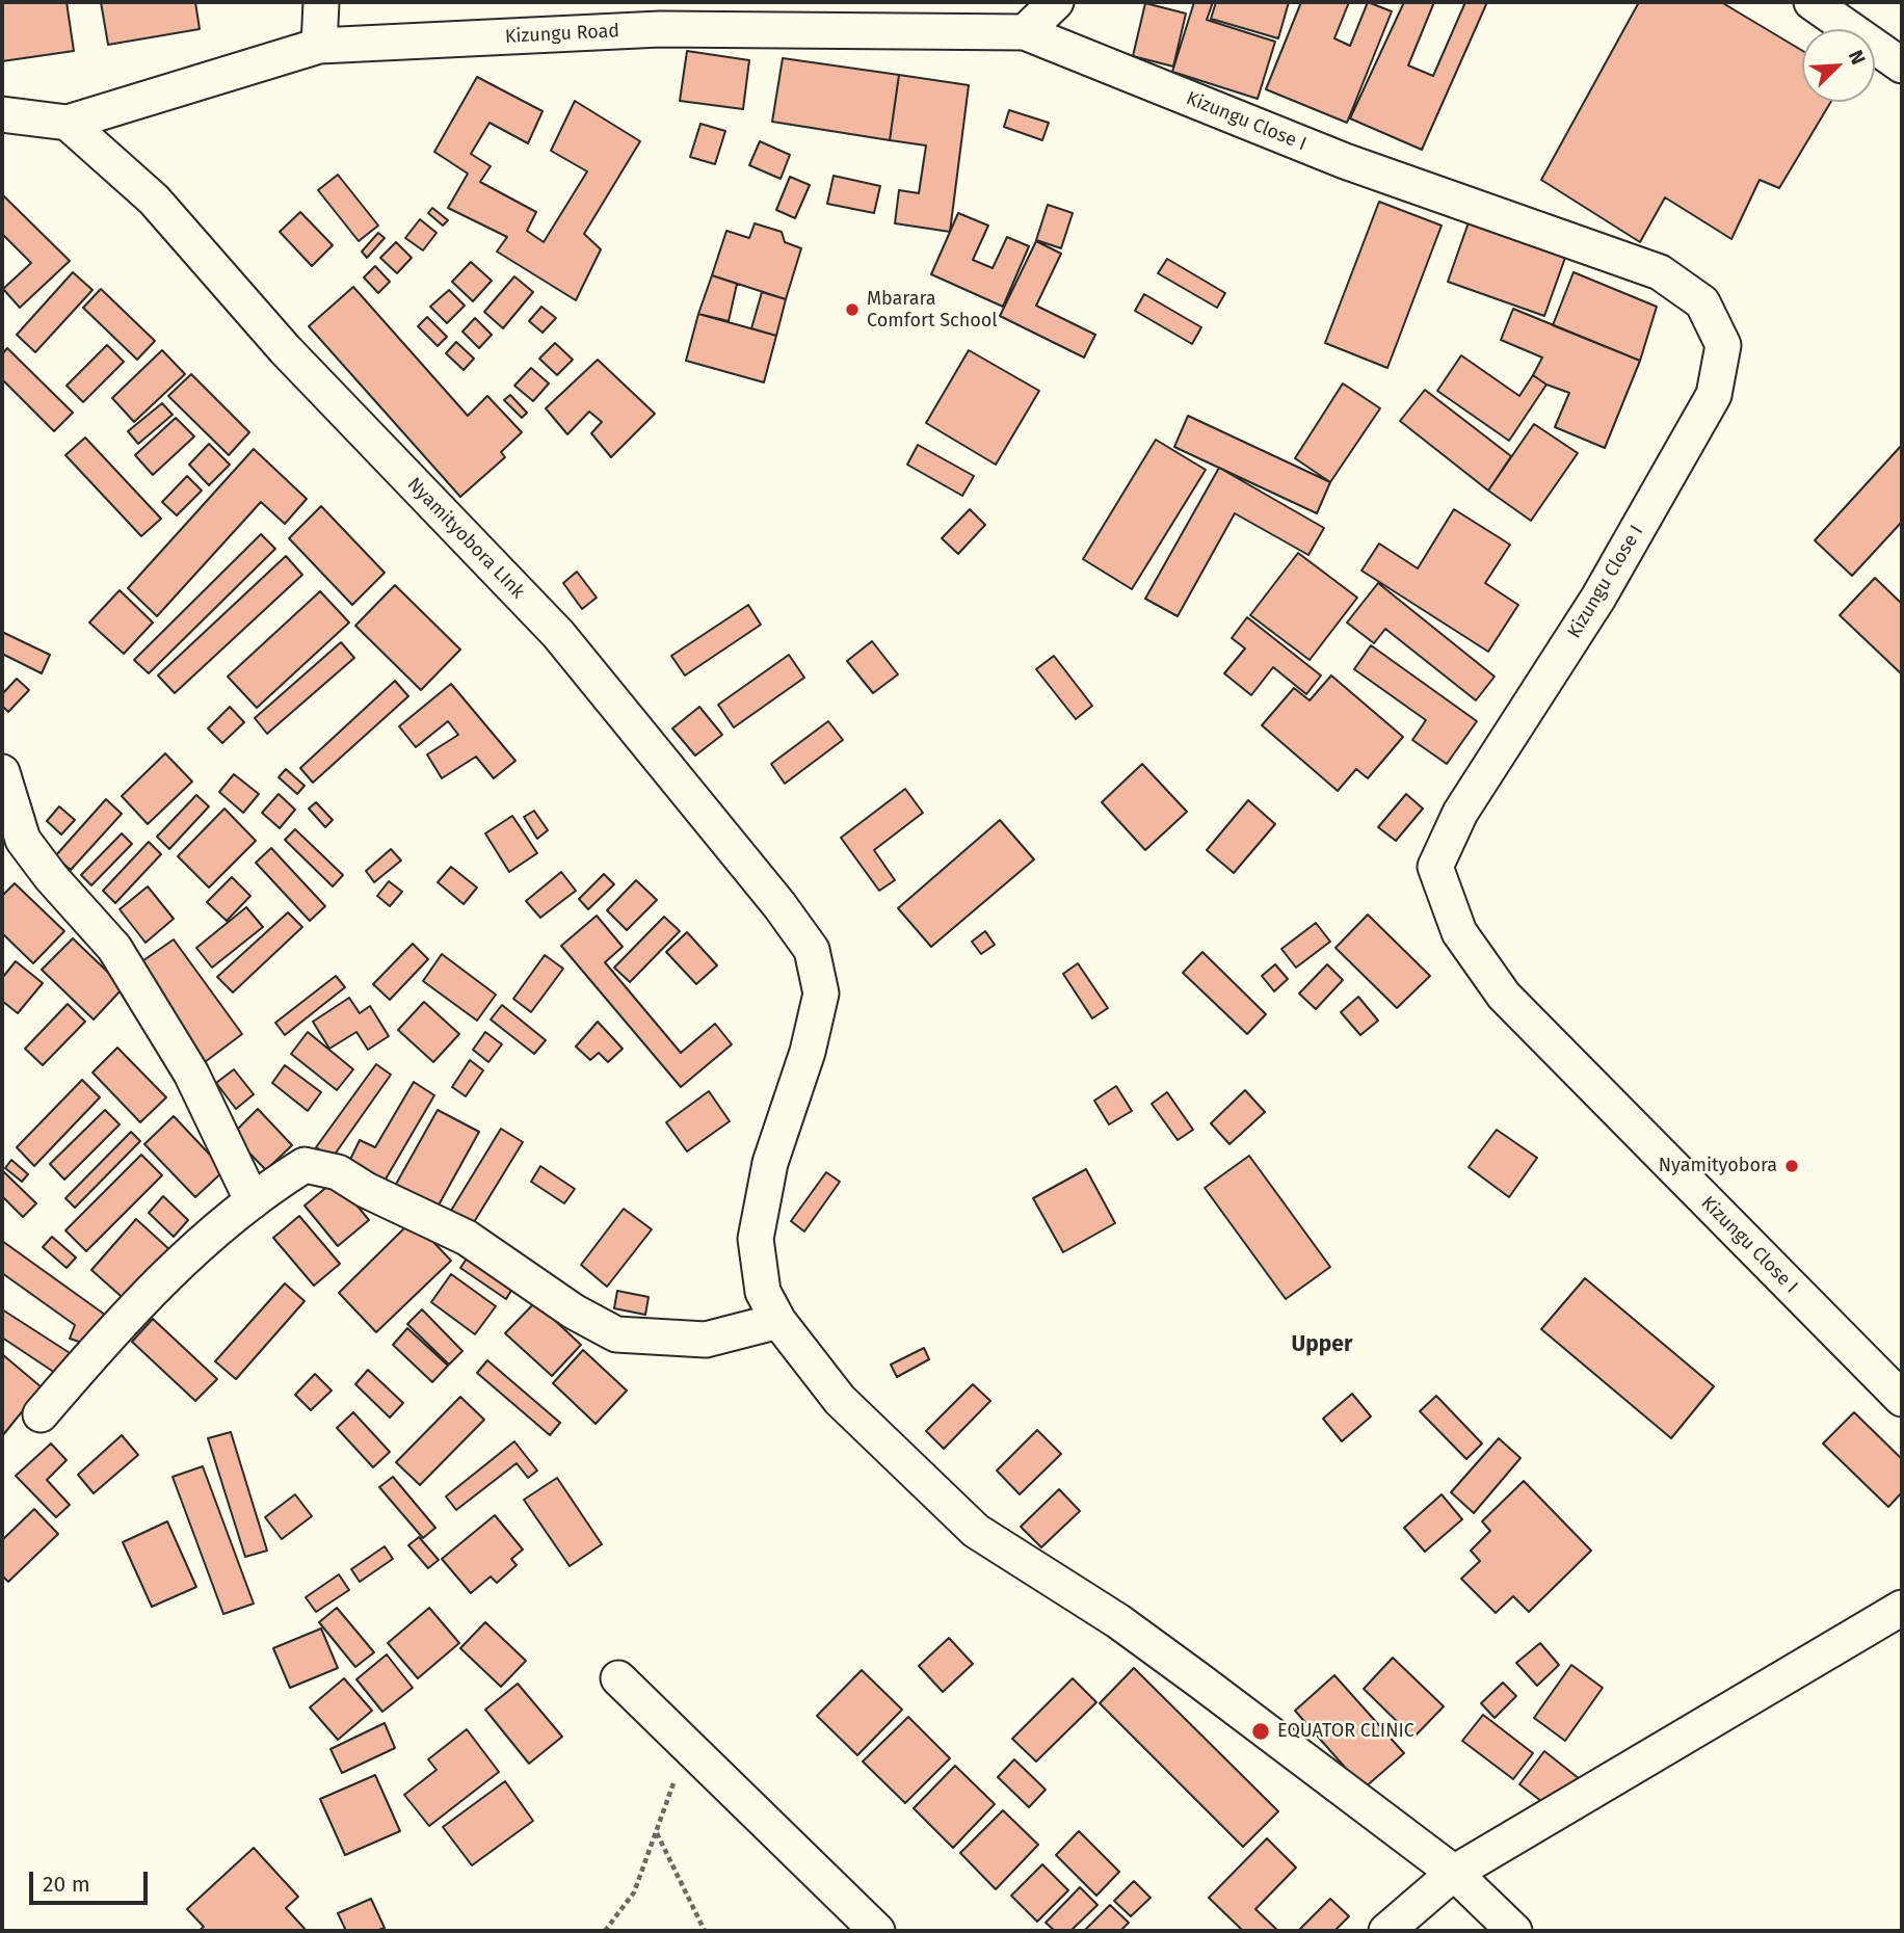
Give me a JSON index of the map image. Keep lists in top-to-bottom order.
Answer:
{
  "streets": {
    "street": ["Kizungu Road", "Kizungu Close I", "Nyamityobora LInk"]
  },
  "crossings": [
    ["Kizungu Road", "Kizungu Close I"],
    ["Kizungu Road", "Nyamityobora LInk"]
  ],
  "districts": ["Upper"],
  "places": ["Mbarara Comfort School", "Nyamityobora", "EQUATOR CLINIC"],
  "scale_bar": "20 m",
  "north": "top right"
}
